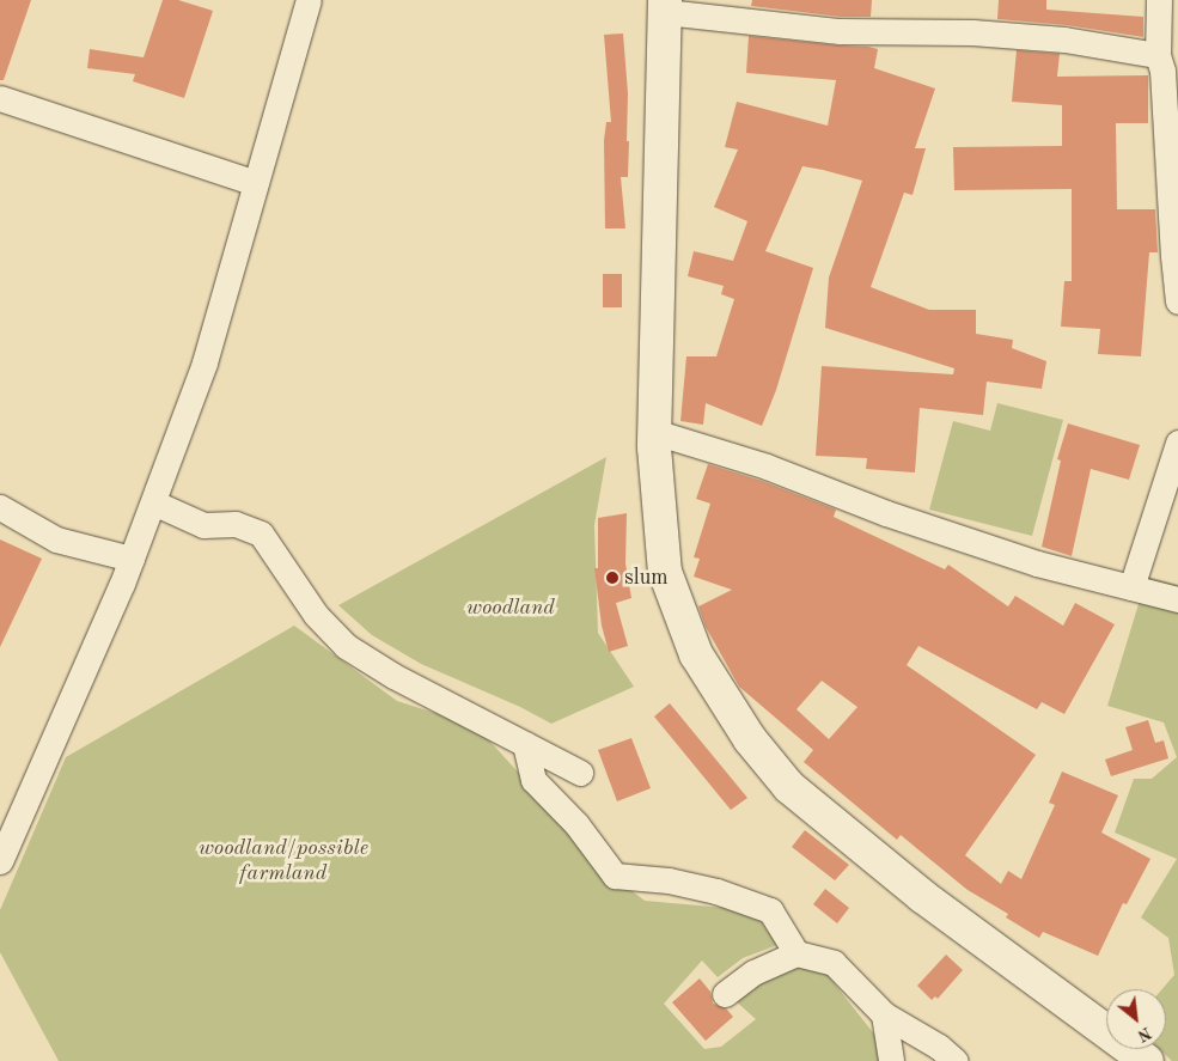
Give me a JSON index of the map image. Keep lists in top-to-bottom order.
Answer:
{
  "parks": ["woodland", "woodland/possible farmland"],
  "places": ["slum"],
  "north": "bottom right"
}
